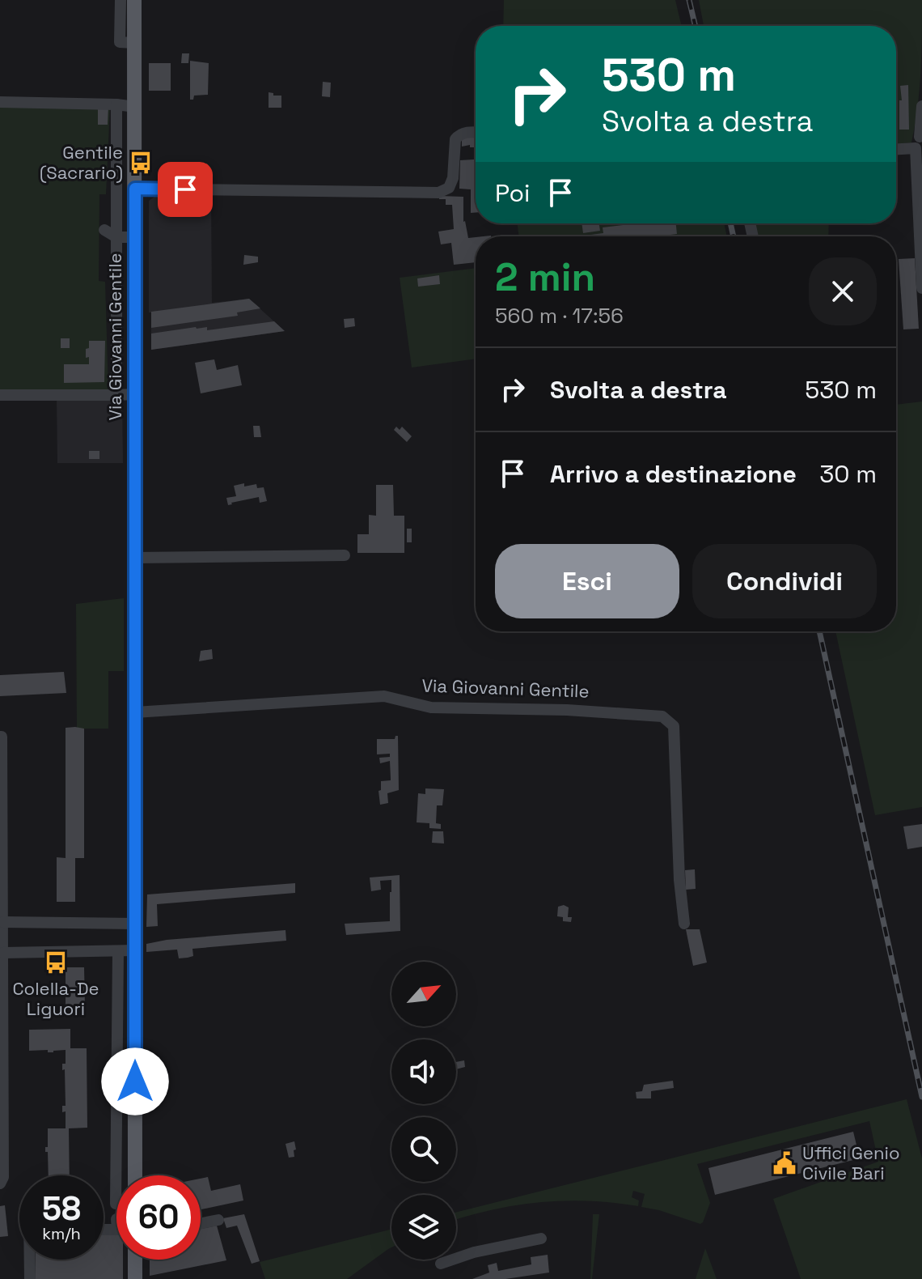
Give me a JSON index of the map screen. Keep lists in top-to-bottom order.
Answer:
{
  "streets": {
    "main road": ["Via Giovanni Gentile"]
  },
  "places": {
    "bus stop": ["Gentile (Sacrario)", "Colella-De Liguori"],
    "public building": ["Uffici Genio Civile Bari"]
  },
  "north": "top right",
  "page": {
    "turn": ["530 m", "Svolta a destra"],
    "then": "Poi",
    "heading": ["2 min", "560 m · 17:56"],
    "list": [
      {
        "name": "Svolta a destra",
        "value": "530 m"
      },
      {
        "name": "Arrivo a destinazione",
        "value": "30 m"
      }
    ],
    "buttons": ["Esci", "Condividi"],
    "speed": "58 km/h",
    "limit": "60"
  }
}
